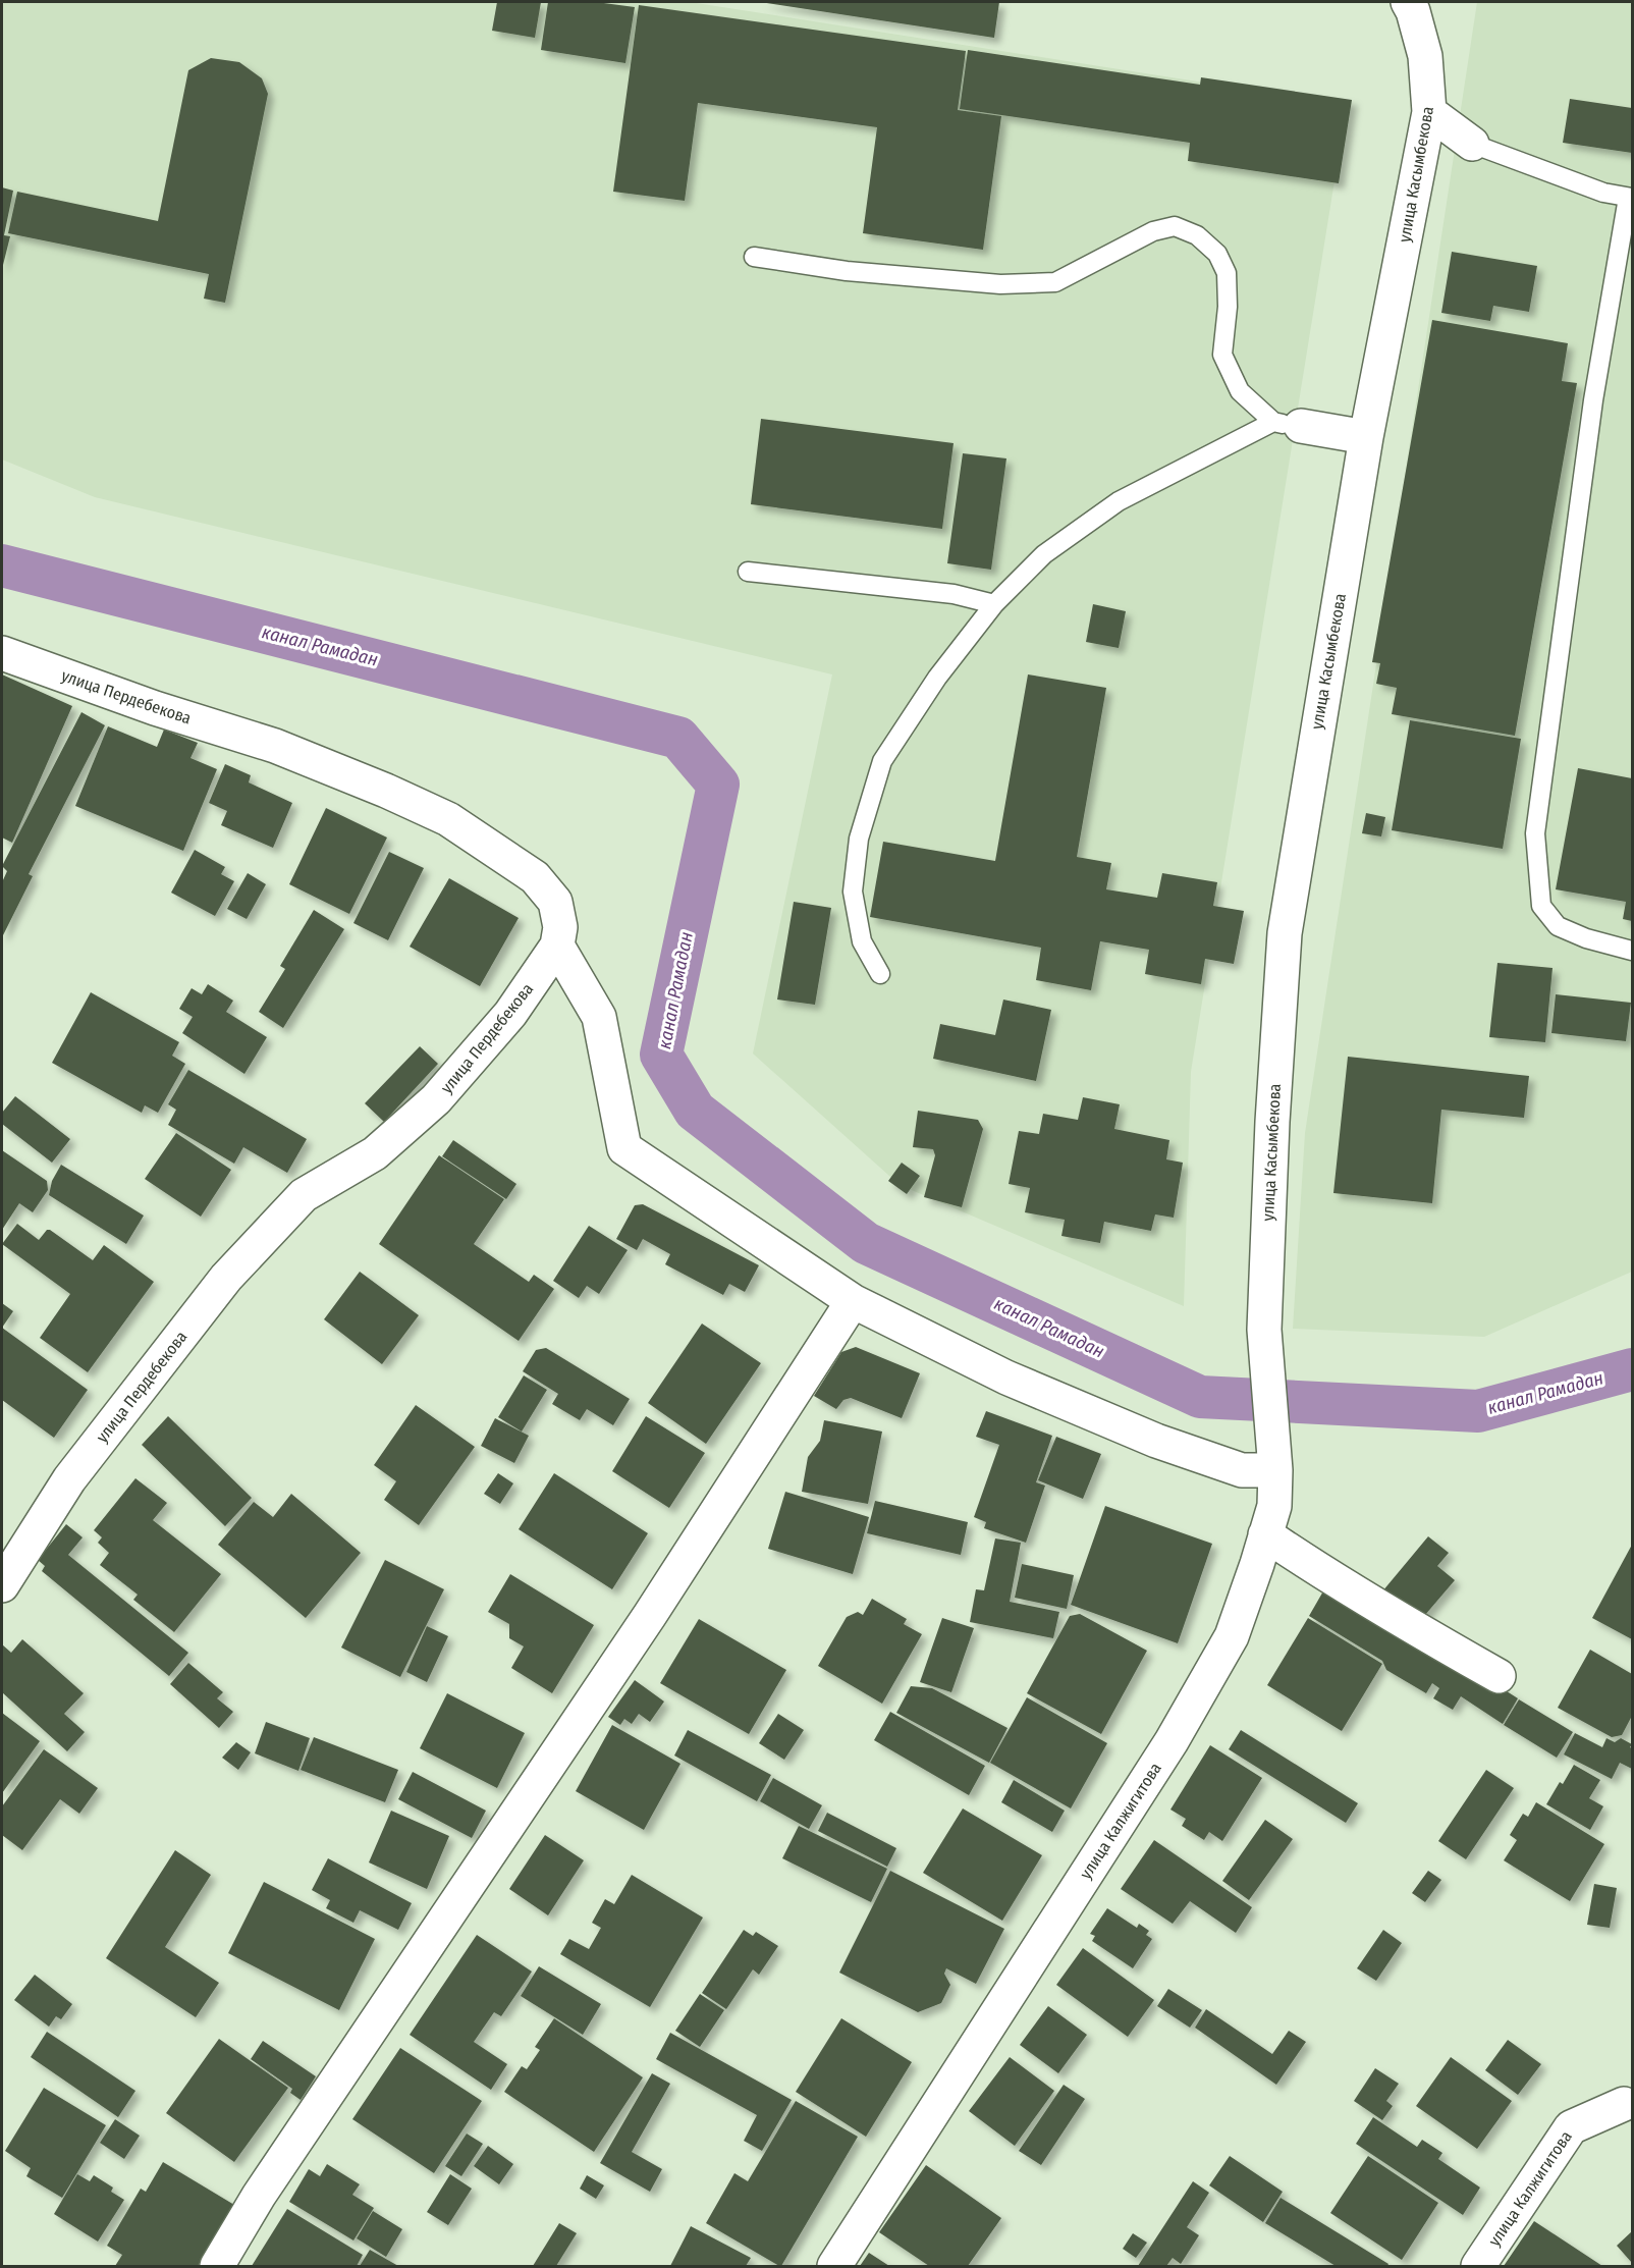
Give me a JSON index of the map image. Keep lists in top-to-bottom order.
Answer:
{
  "streets": {
    "street": ["улица Касымбекова", "улица Пердебекова", "улица Калжигитова"]
  },
  "crossings": [
    ["улица Касымбекова", "улица Калжигитова"]
  ],
  "water": ["канал Рамадан"]
}
